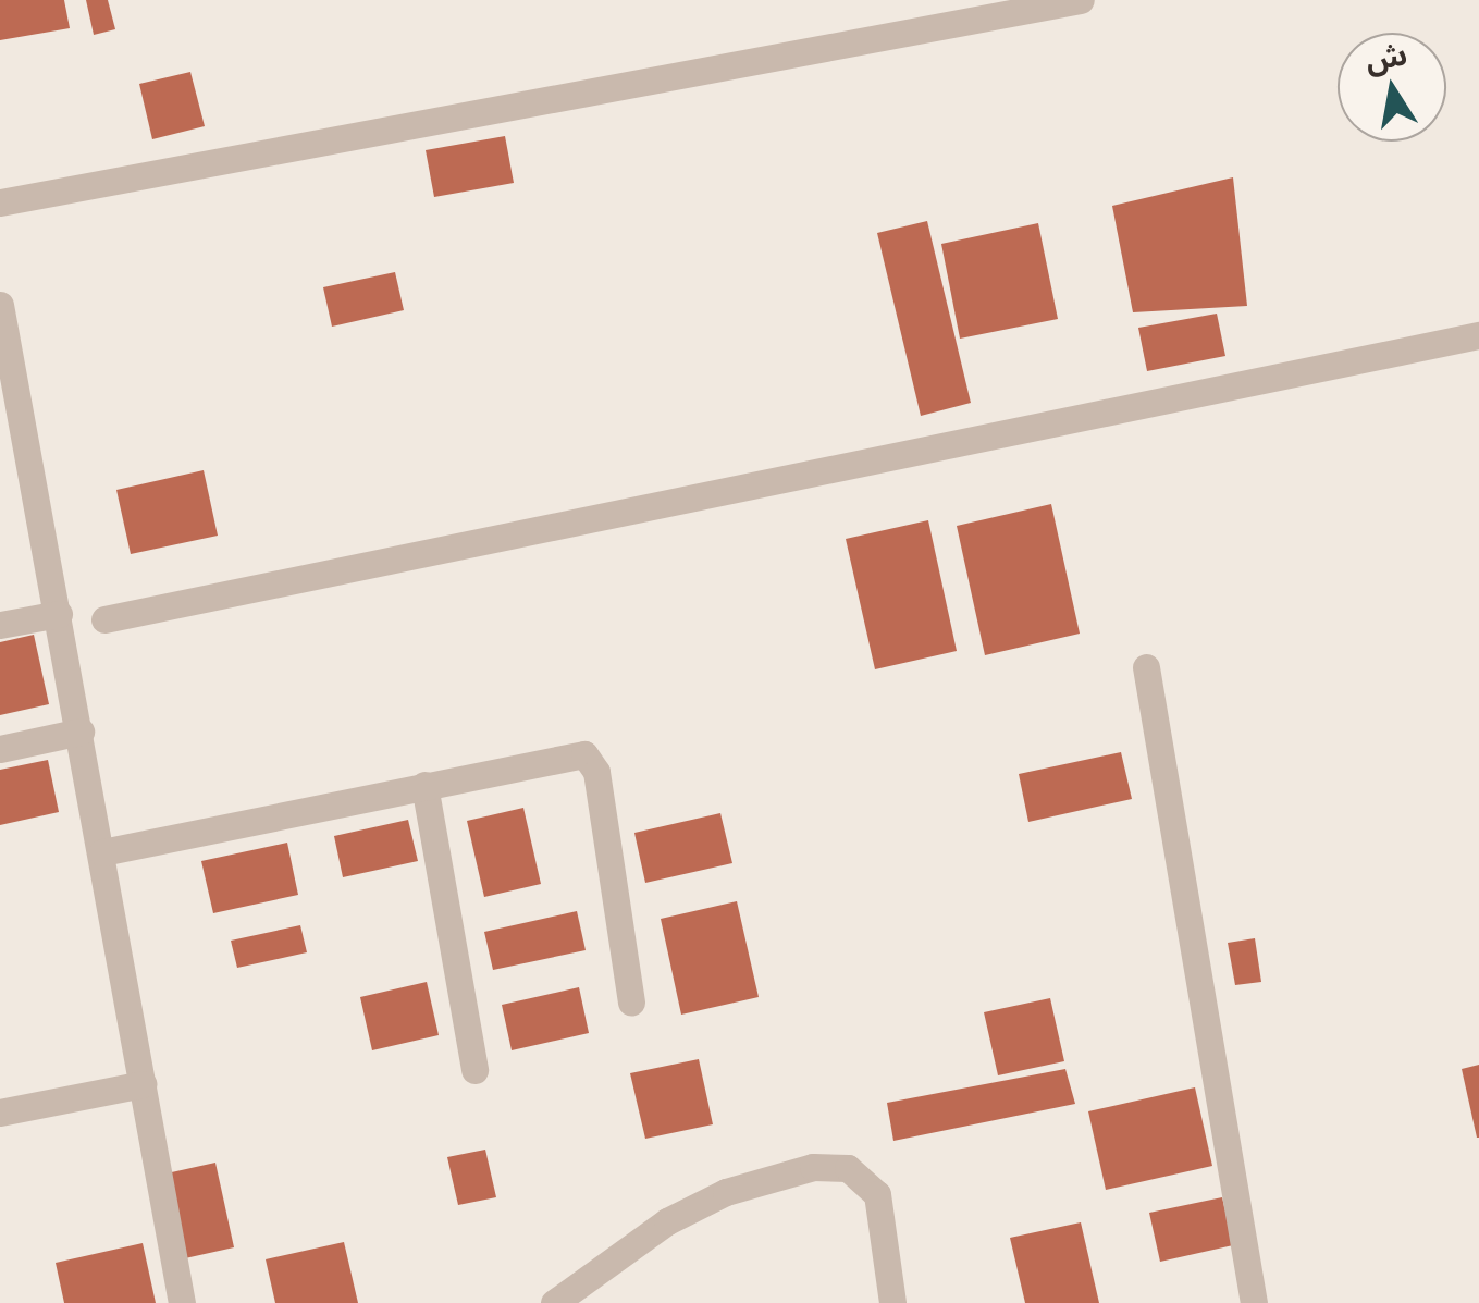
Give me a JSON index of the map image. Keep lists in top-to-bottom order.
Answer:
{
  "north": "top"
}
